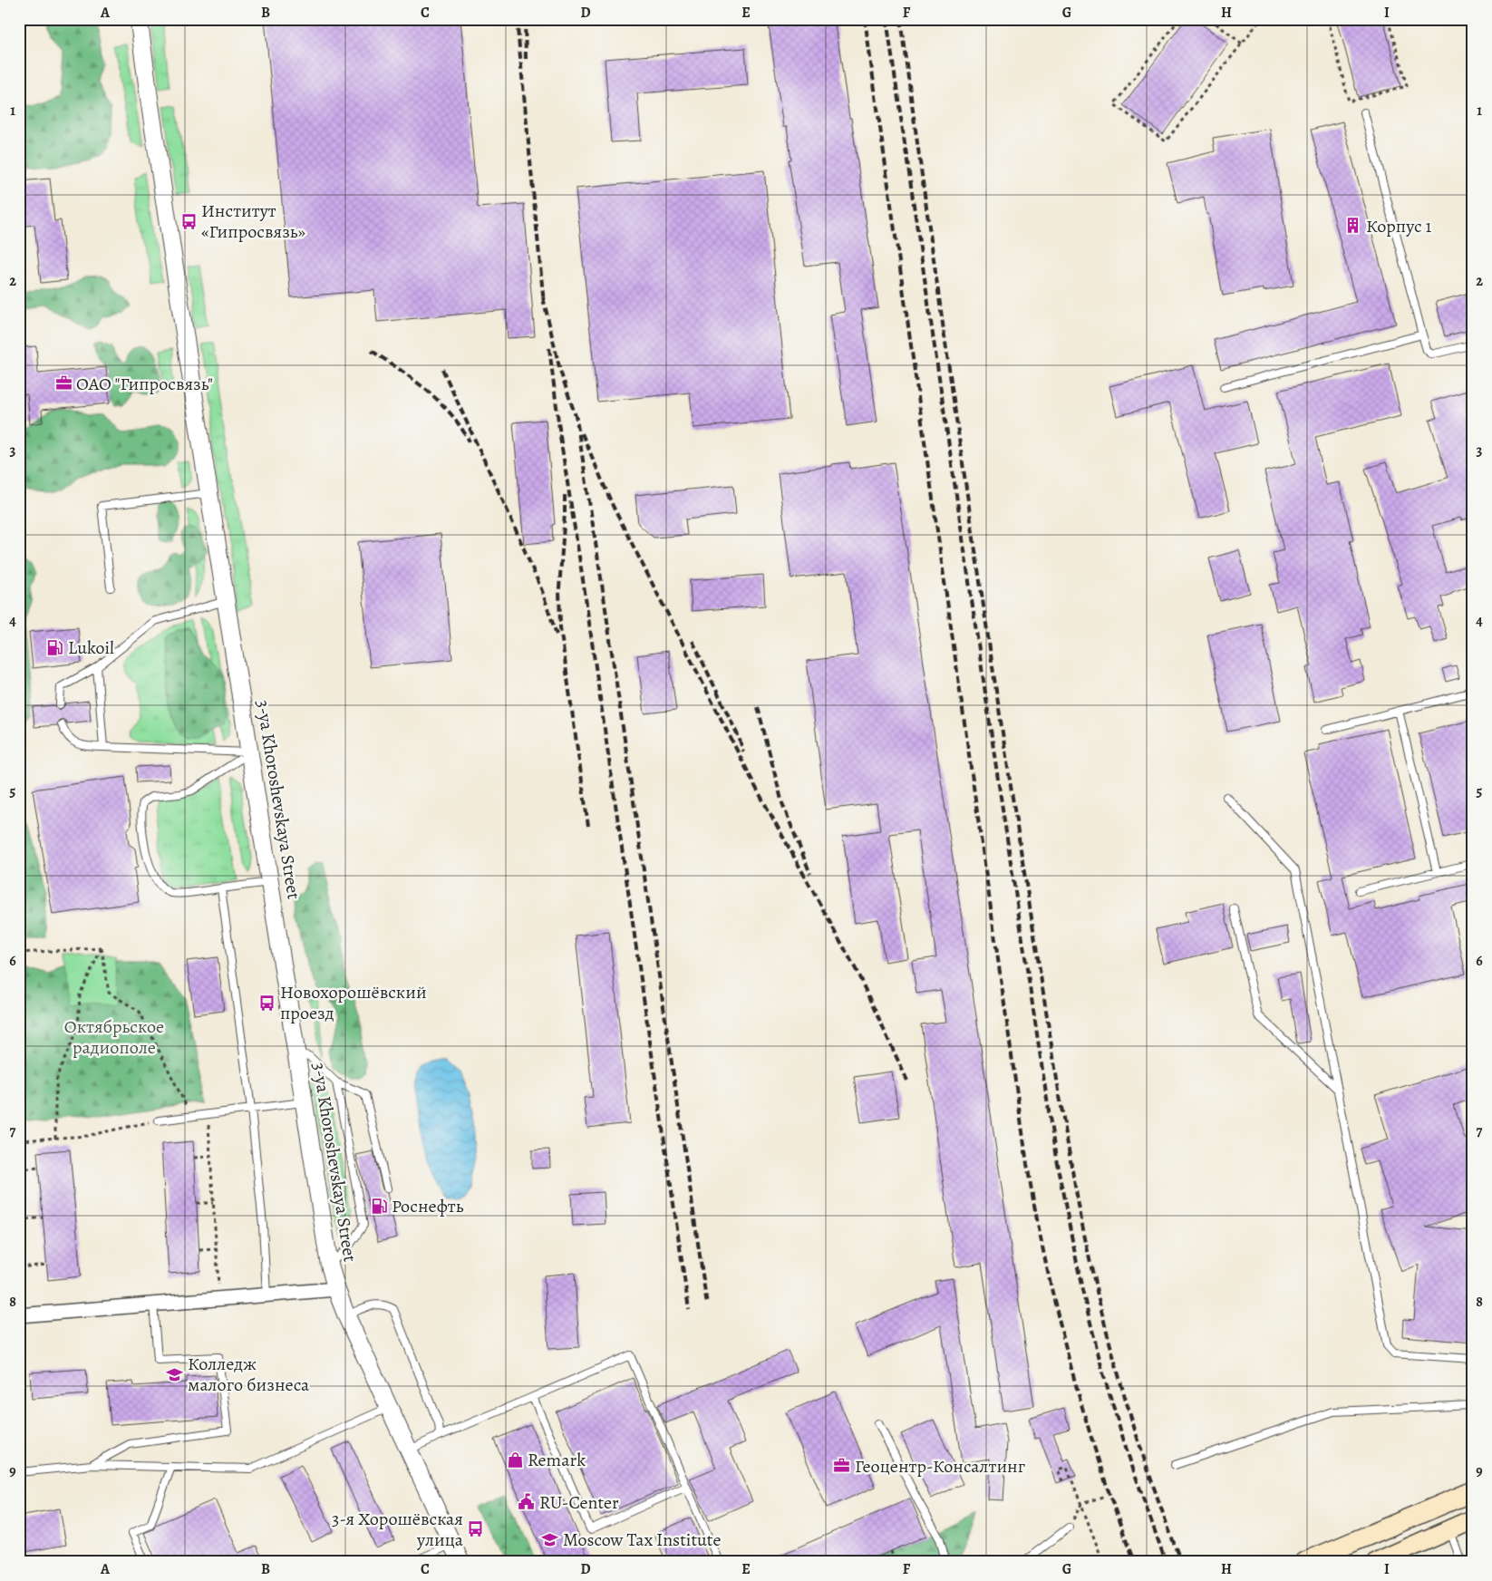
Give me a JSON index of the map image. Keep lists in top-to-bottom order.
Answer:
{
  "streets": {
    "street": ["3-ya Khoroshevskaya Street"]
  },
  "parks": ["Октябрьское радиополе"],
  "places": {
    "bus stop": ["Институт «Гипросвязь»", "Новохорошёвский проезд", "3-я Хорошёвская улица"],
    "building": ["Корпус 1"],
    "office": ["ОАО \"Гипросвязь\"", "Геоцентр-Консалтинг"],
    "fuel station": ["Lukoil", "Роснефть"],
    "school or university": ["Колледж малого бизнеса", "Moscow Tax Institute"],
    "shop": ["Remark"],
    "public building": ["RU-Center"]
  },
  "grid": {
    "columns": [
      "A",
      "B",
      "C",
      "D",
      "E",
      "F",
      "G",
      "H",
      "I"
    ],
    "rows": [
      "1",
      "2",
      "3",
      "4",
      "5",
      "6",
      "7",
      "8",
      "9"
    ]
  }
}
